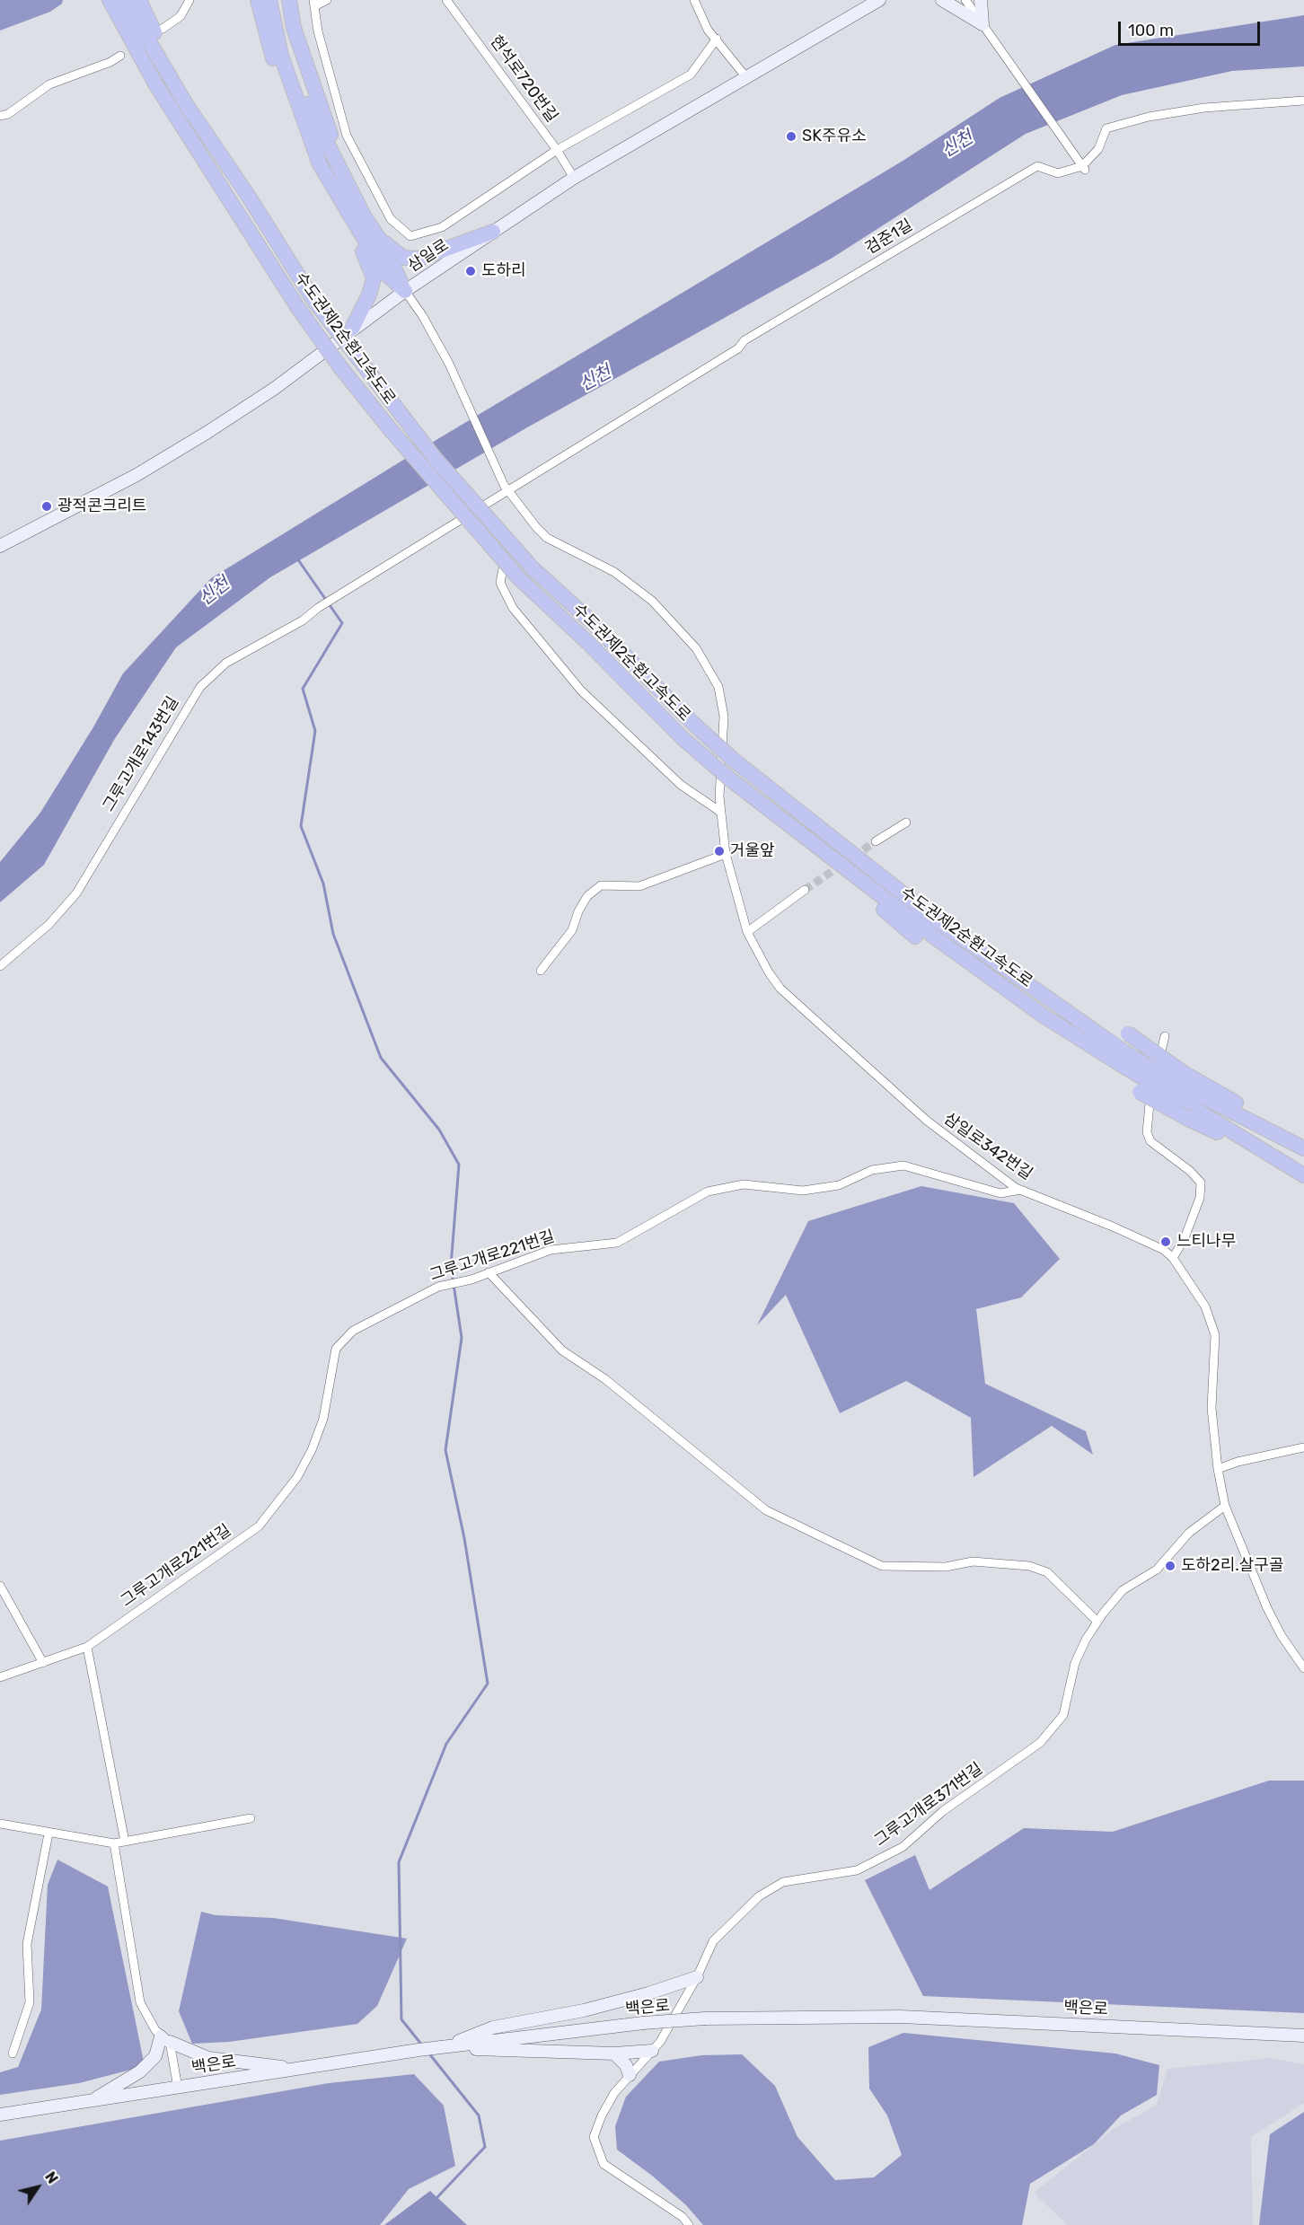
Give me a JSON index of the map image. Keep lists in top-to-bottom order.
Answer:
{
  "streets": {
    "highway": ["수도권제2순환고속도로"],
    "main road": ["삼일로", "백은로"],
    "street": [
      "현석로720번길",
      "검준1길",
      "그루고개로143번길",
      "삼일로342번길",
      "그루고개로221번길",
      "그루고개로371번길"
    ]
  },
  "crossings": [
    ["현석로720번길", "삼일로"],
    ["검준1길", "그루고개로143번길"],
    ["검준1길", "삼일로342번길"],
    ["삼일로", "삼일로342번길"],
    ["그루고개로143번길", "삼일로342번길"],
    ["삼일로342번길", "그루고개로221번길"]
  ],
  "water": ["신천"],
  "places": [
    "SK주유소",
    "도하리",
    "광적콘크리트",
    "거울앞",
    "느티나무",
    "도하2리.살구골"
  ],
  "scale_bar": "100 m",
  "north": "top right"
}
